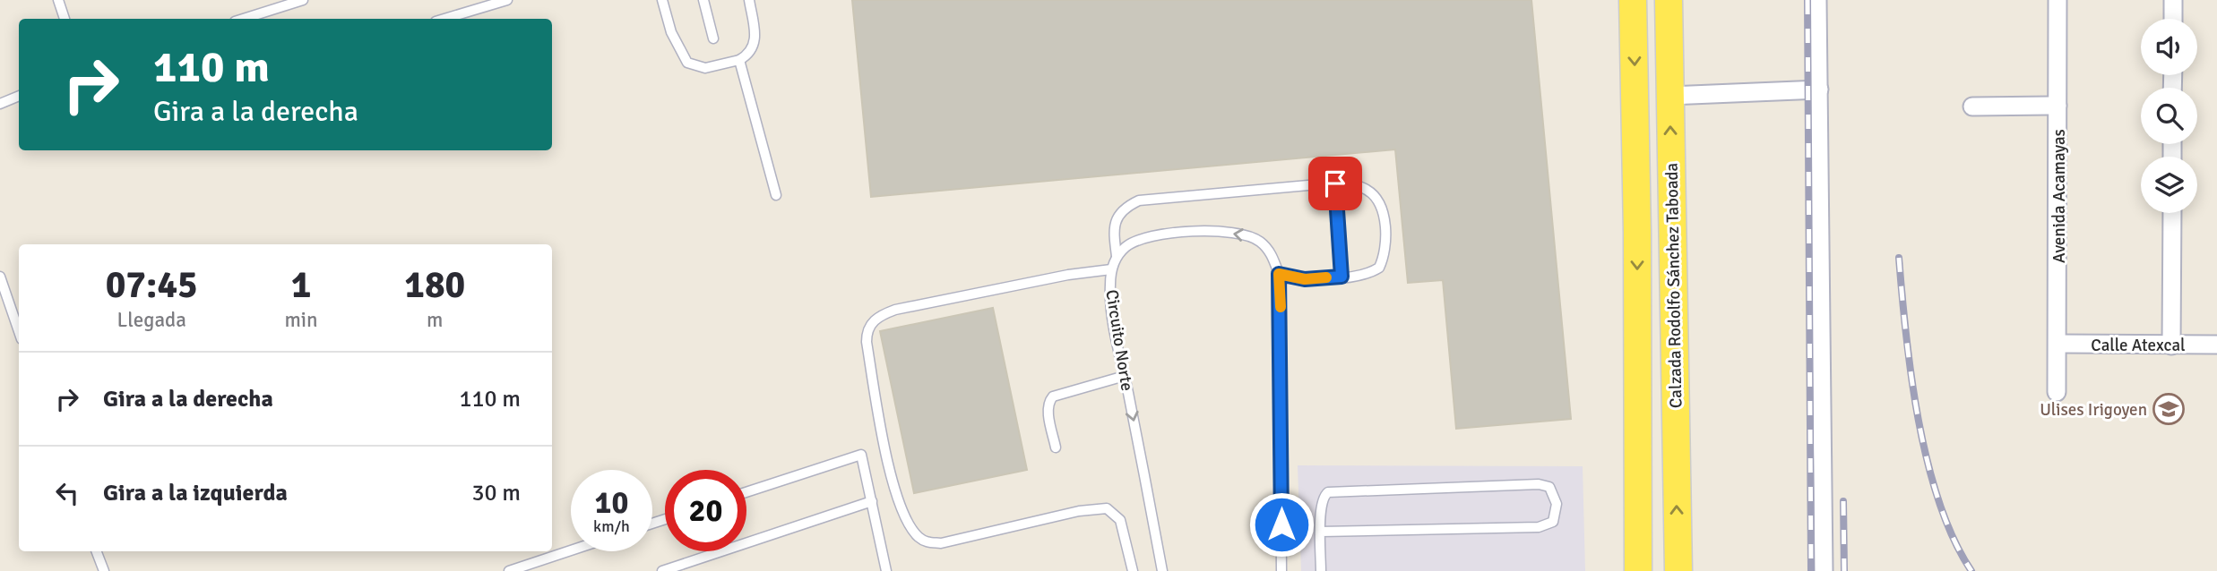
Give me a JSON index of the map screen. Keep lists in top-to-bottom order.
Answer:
{
  "streets": {
    "main road": ["Calzada Rodolfo Sánchez Taboada"],
    "street": ["Avenida Acamayas", "Calle Atexcal"],
    "lane": ["Circuito Norte"]
  },
  "crossings": [
    ["Avenida Acamayas", "Calle Atexcal"]
  ],
  "one_way": ["Circuito Norte"],
  "places": {
    "school or university": ["Ulises Irigoyen"]
  },
  "page": {
    "turn": ["110 m", "Gira a la derecha"],
    "eta": [
      "07:45",
      "Llegada",
      "1",
      "min",
      "180",
      "m"
    ],
    "list": [
      {
        "name": "Gira a la derecha",
        "value": "110 m"
      },
      {
        "name": "Gira a la izquierda",
        "value": "30 m"
      }
    ],
    "speed": "10 km/h",
    "limit": "20"
  }
}
